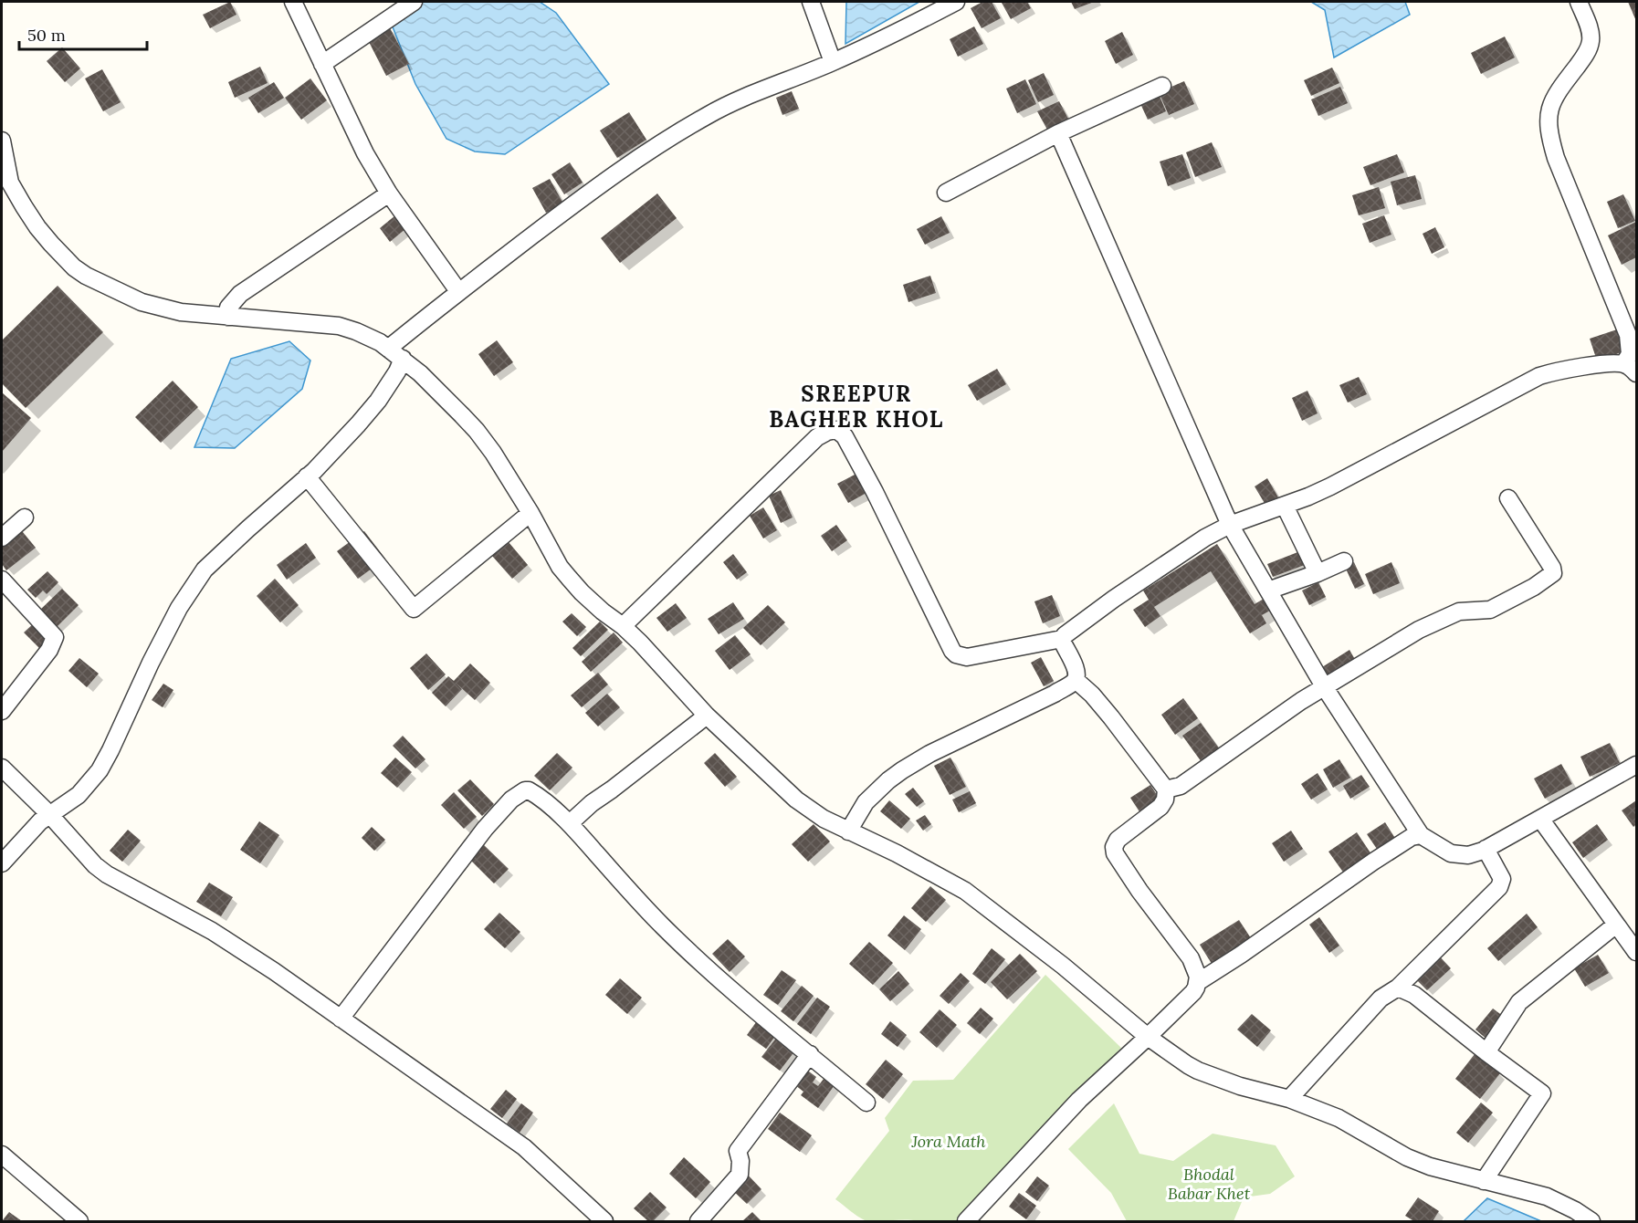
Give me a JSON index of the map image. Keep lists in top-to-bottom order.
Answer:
{
  "districts": ["SREEPUR BAGHER KHOL"],
  "parks": ["Jora Math", "Bhodal Babar Khet"],
  "scale_bar": "50 m"
}
